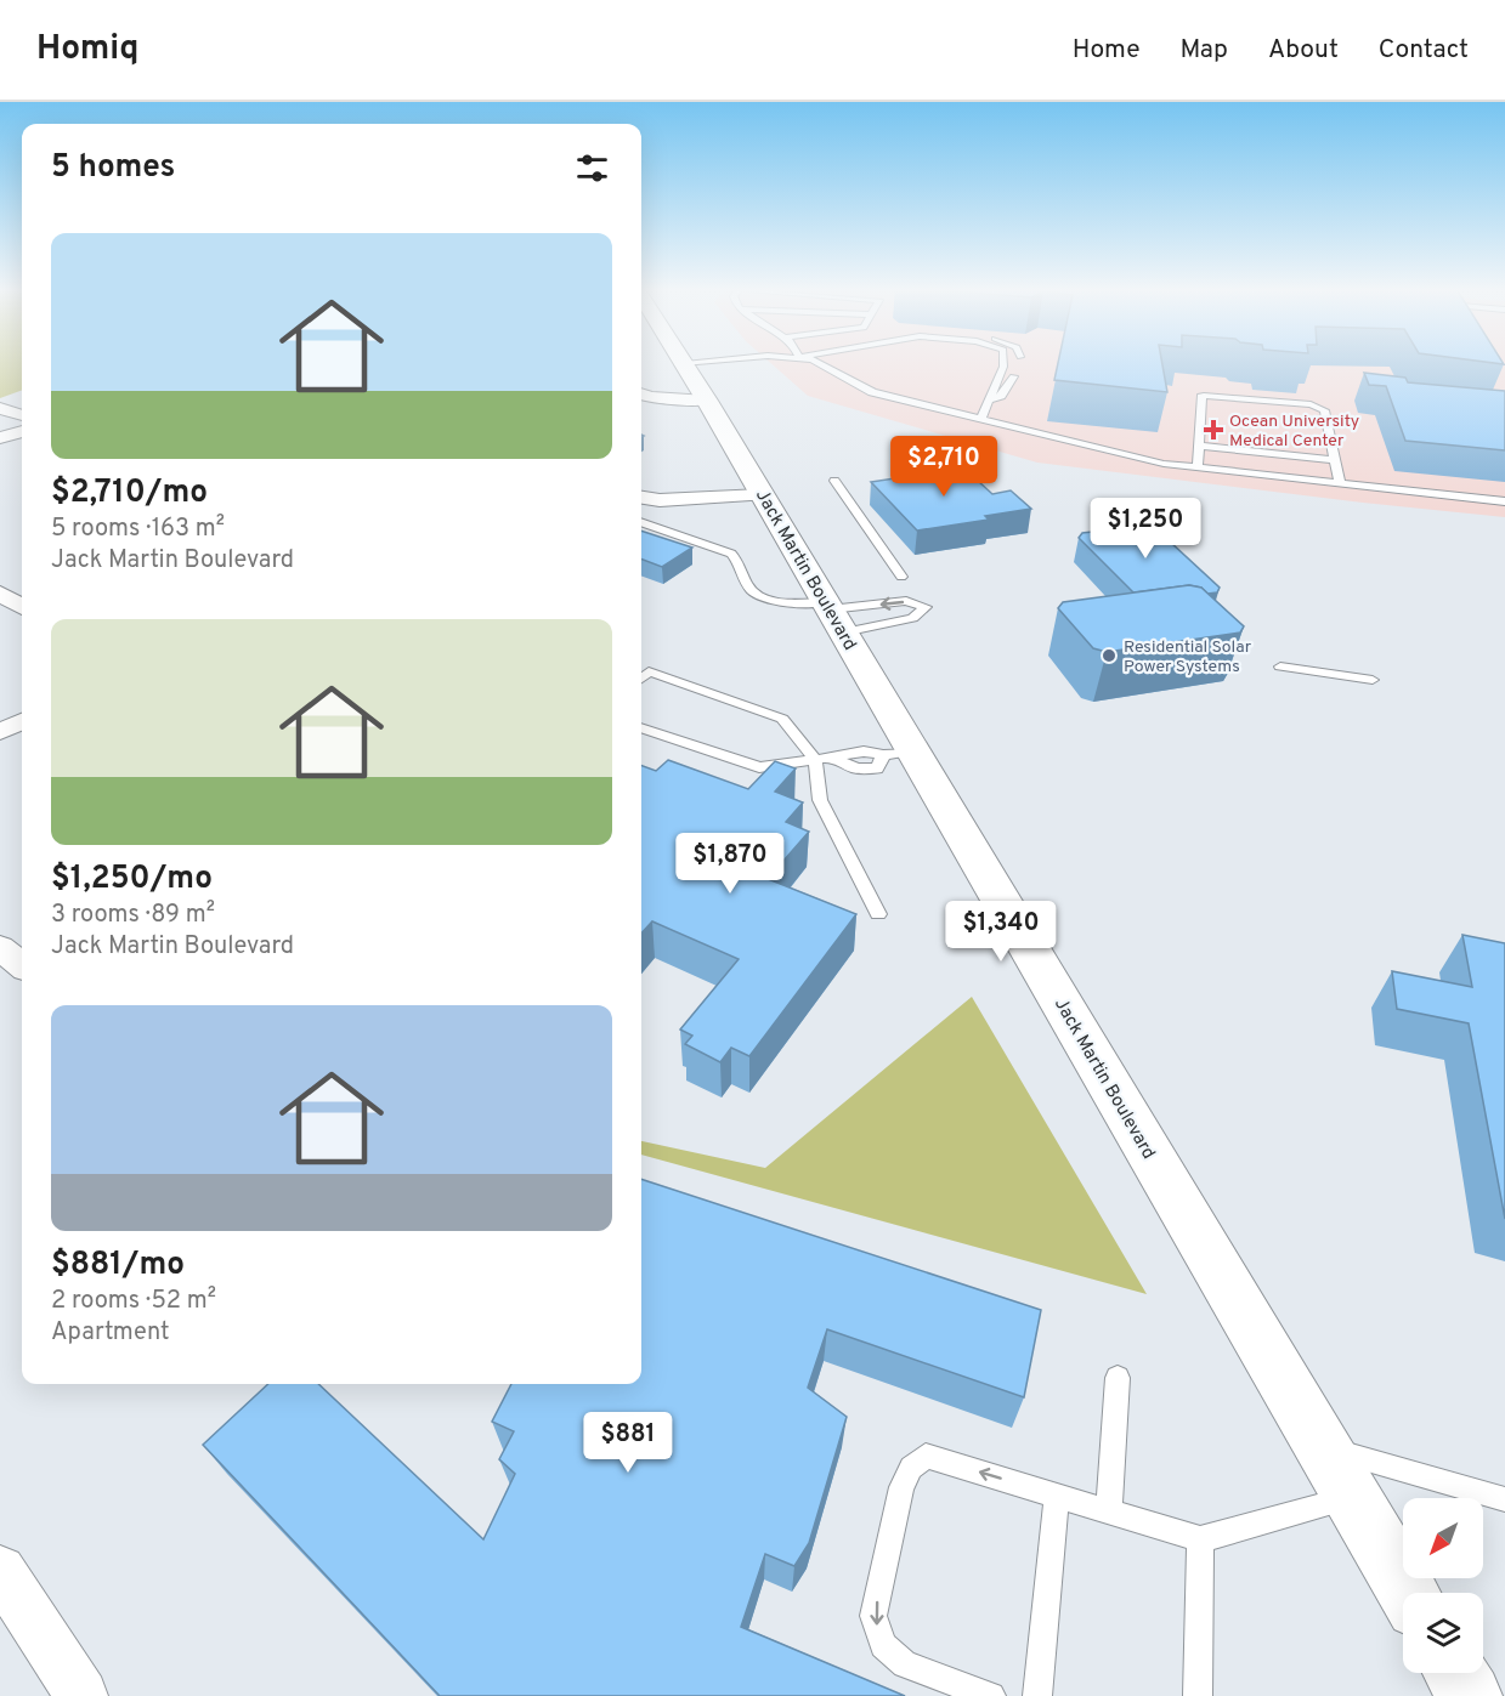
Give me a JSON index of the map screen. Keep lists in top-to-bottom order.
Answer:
{
  "streets": {
    "street": ["Jack Martin Boulevard"]
  },
  "places": {
    "health": ["Ocean University Medical Center"],
    "other": ["Residential Solar Power Systems"]
  },
  "north": "bottom left",
  "page": {
    "header": "Homiq",
    "nav": [
      "Home",
      "Map",
      "About",
      "Contact"
    ],
    "heading": "5 homes",
    "list": [
      {
        "name": "$2,710/mo",
        "note": "5 rooms · 163 m² · Jack Martin Boulevard"
      },
      {
        "name": "$1,250/mo",
        "note": "3 rooms · 89 m² · Jack Martin Boulevard"
      },
      {
        "name": "$881/mo",
        "note": "2 rooms · 52 m² · Apartment"
      }
    ],
    "price": [
      "$2,710",
      "$1,250",
      "$1,870",
      "$1,340",
      "$881"
    ]
  }
}
